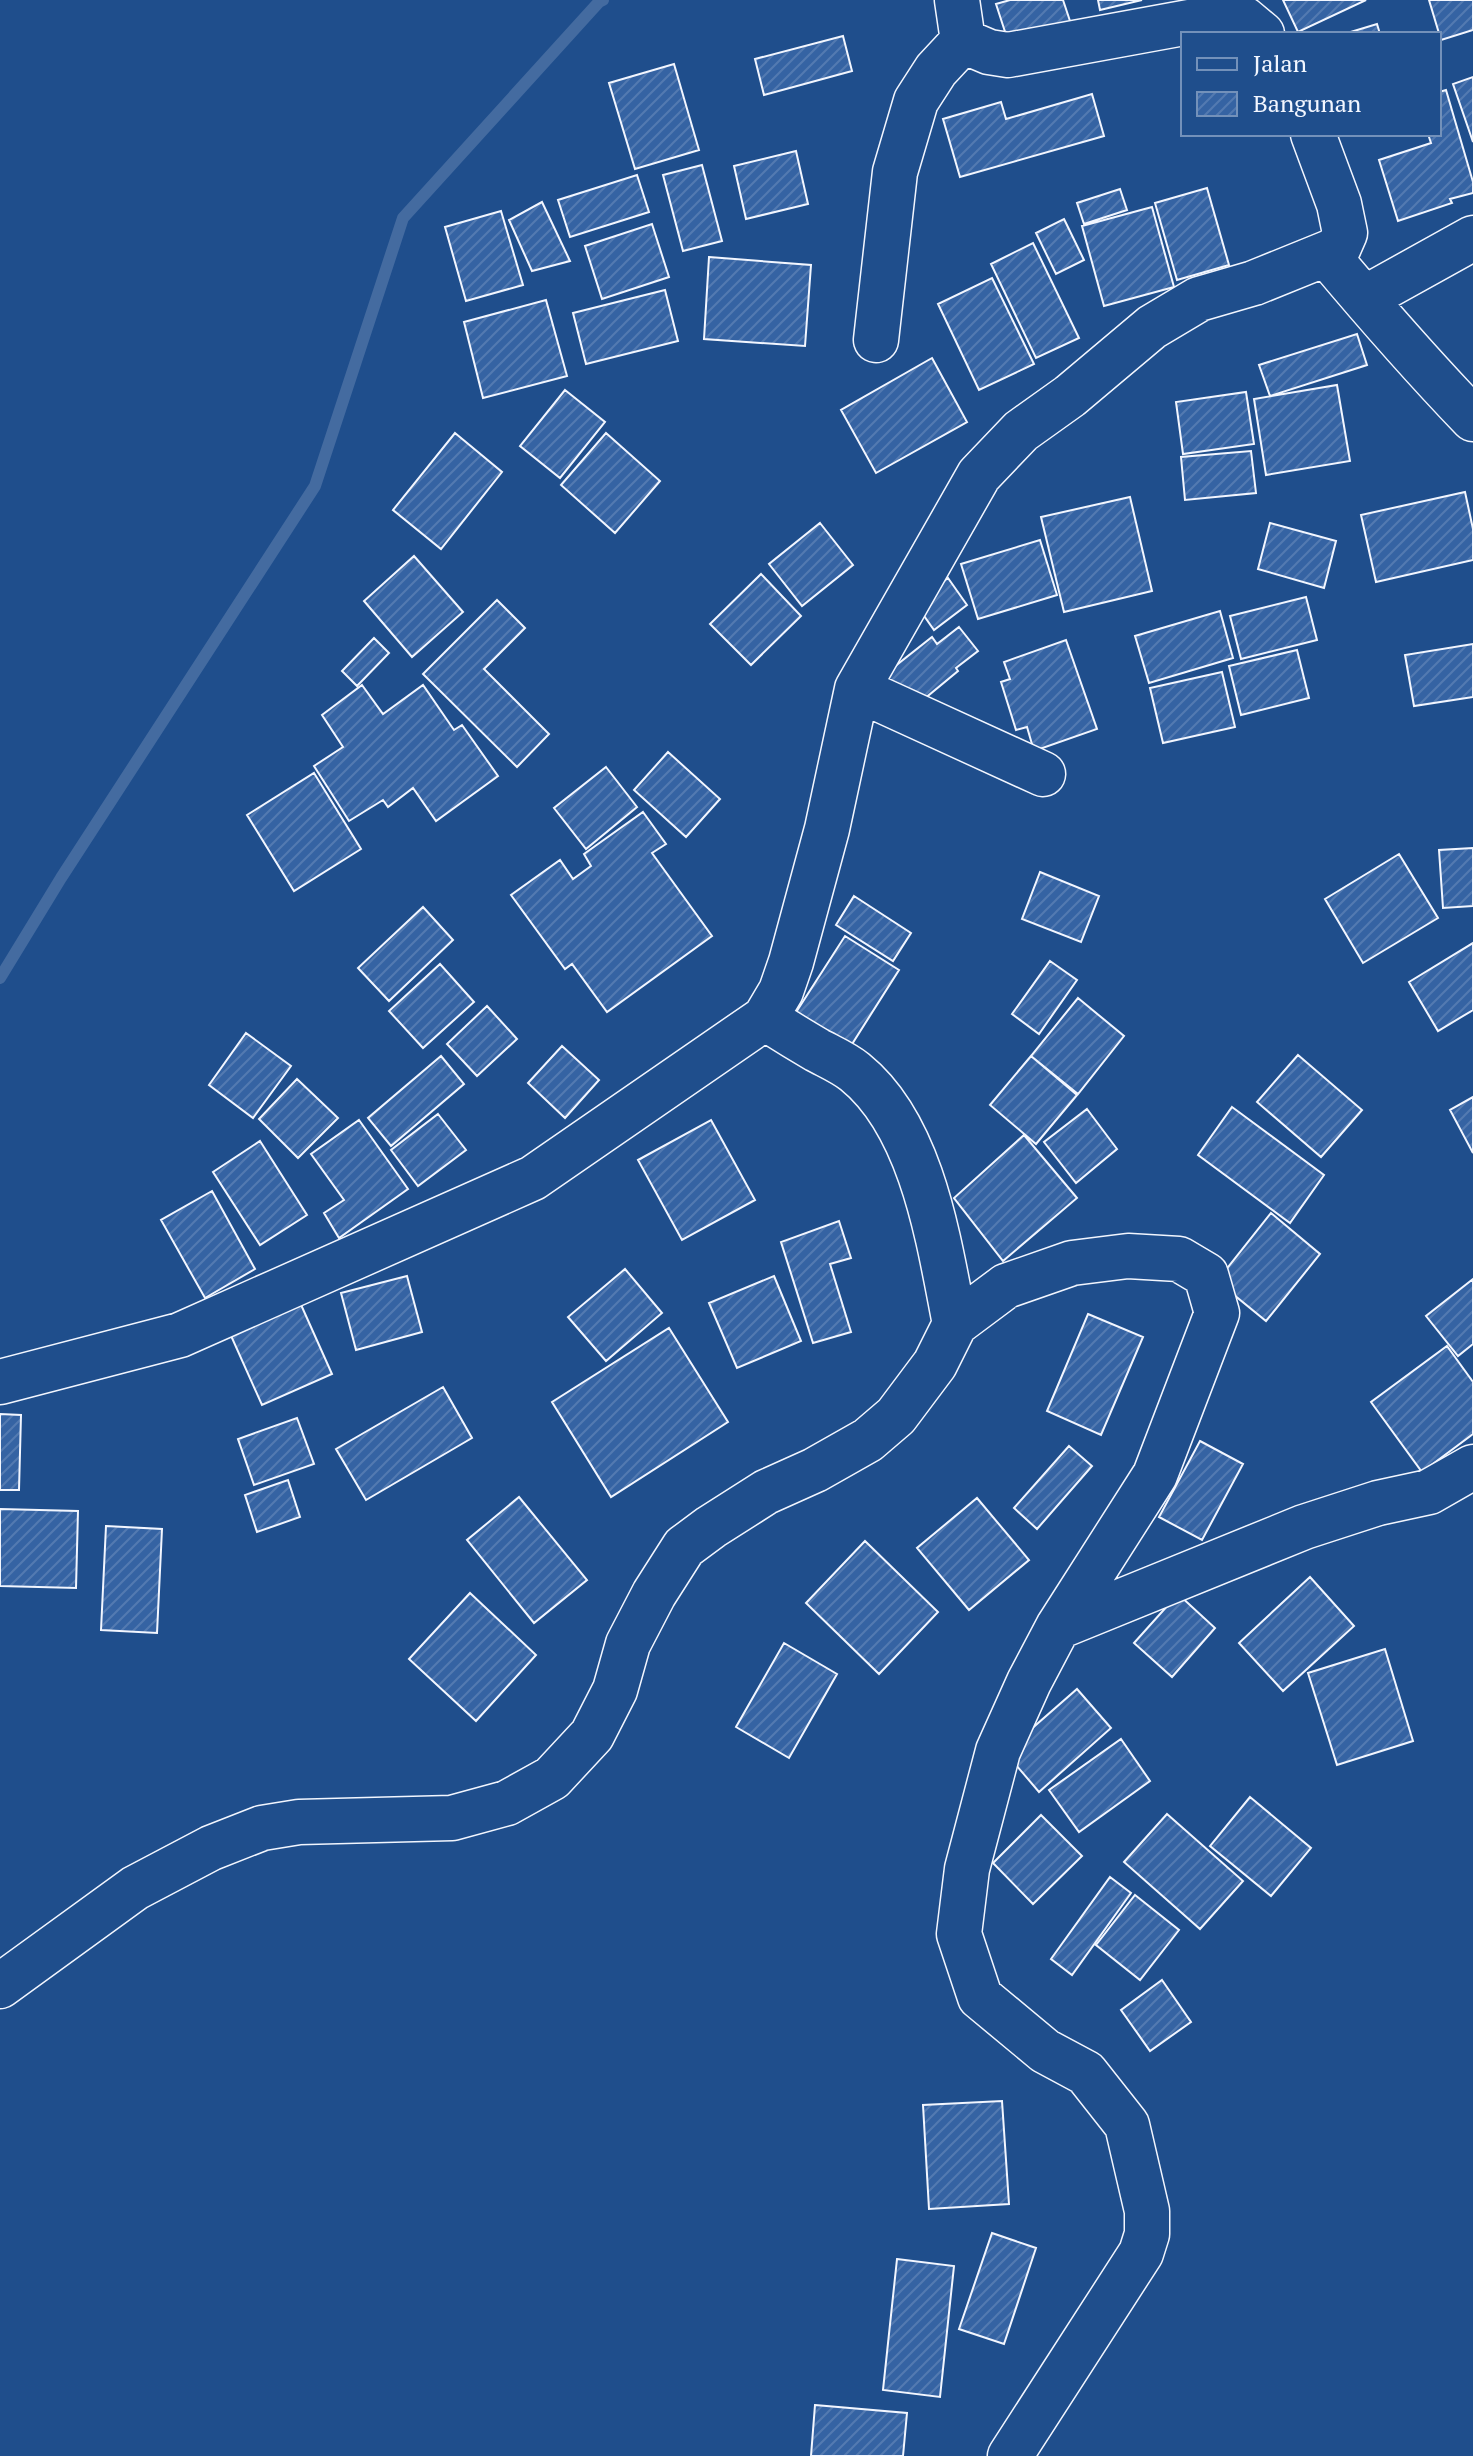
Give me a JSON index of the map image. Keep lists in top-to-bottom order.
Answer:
{
  "legend": ["Jalan", "Bangunan"]
}
